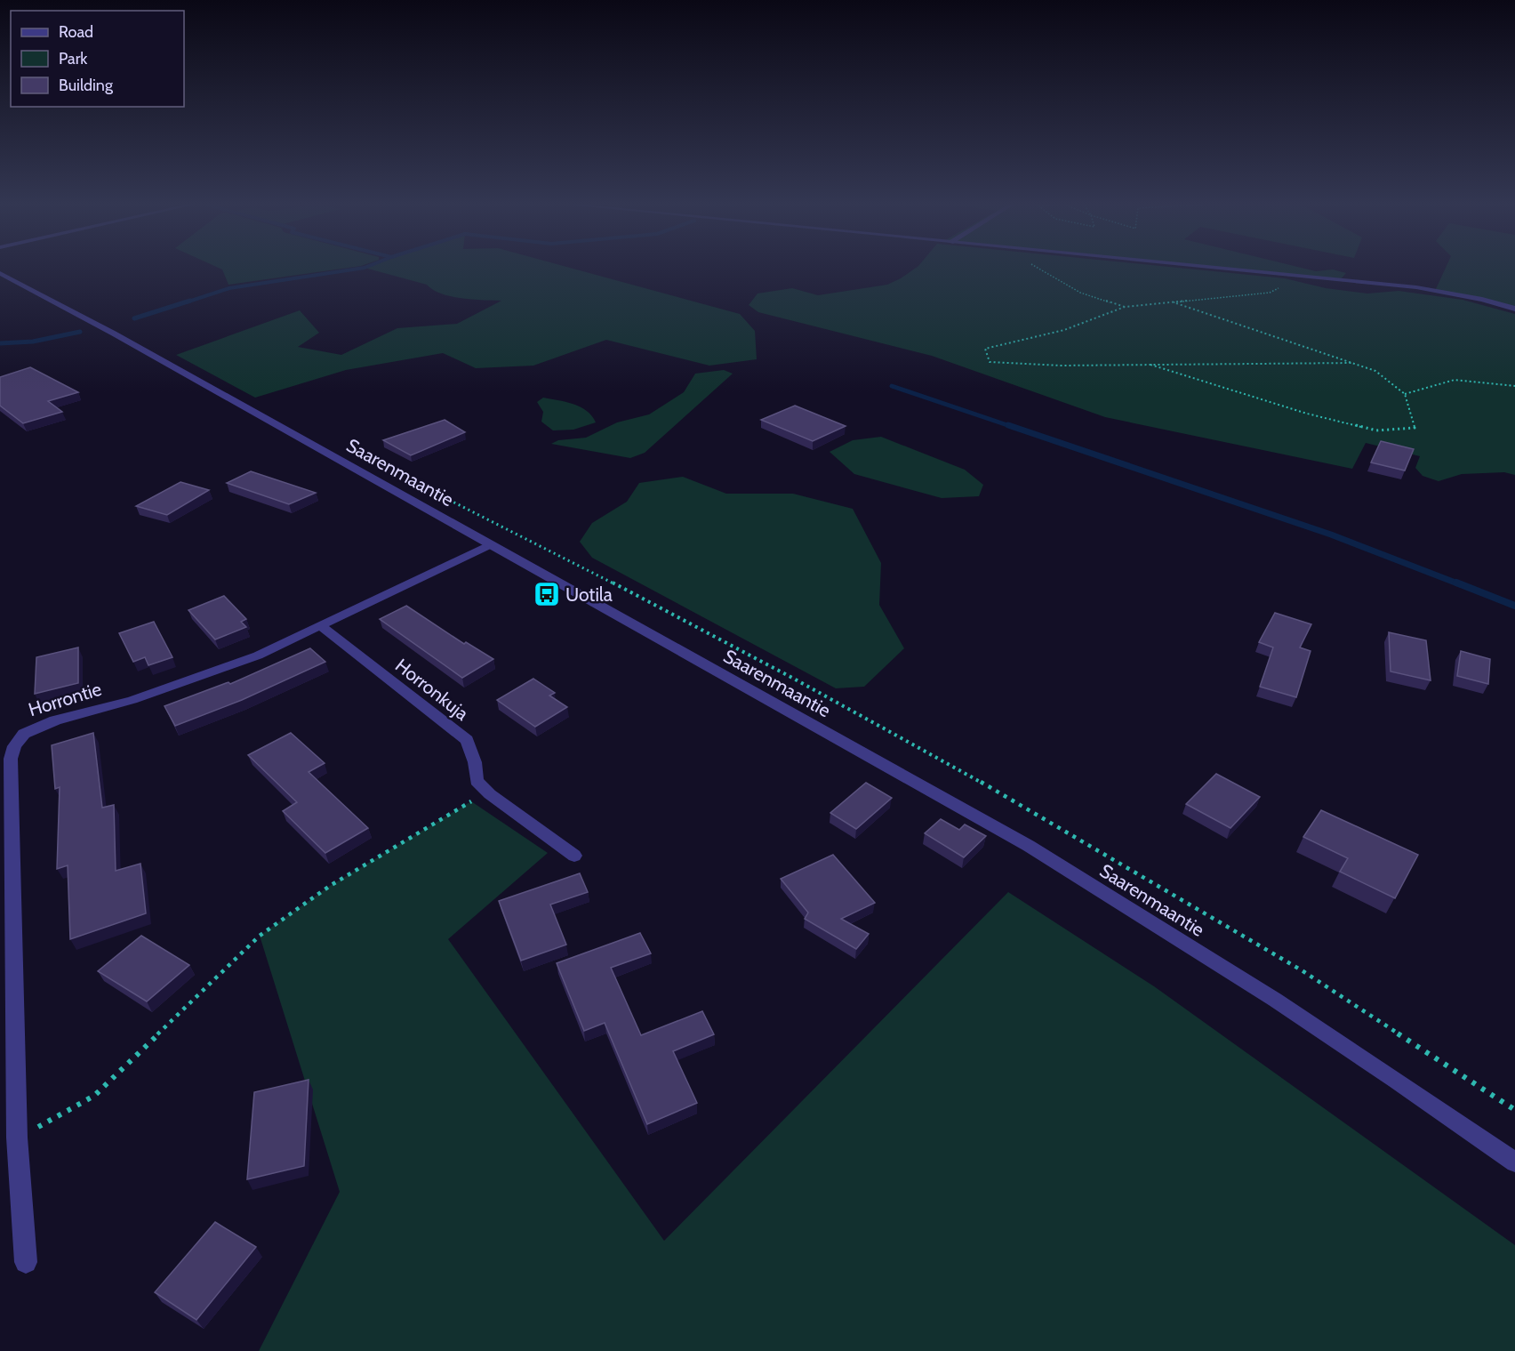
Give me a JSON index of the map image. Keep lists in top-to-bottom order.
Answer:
{
  "streets": {
    "street": ["Saarenmaantie", "Horronkuja", "Horrontie"]
  },
  "crossings": [
    ["Saarenmaantie", "Horrontie"],
    ["Horronkuja", "Horrontie"]
  ],
  "places": {
    "bus stop": ["Uotila"]
  },
  "legend": ["Road", "Park", "Building"]
}
